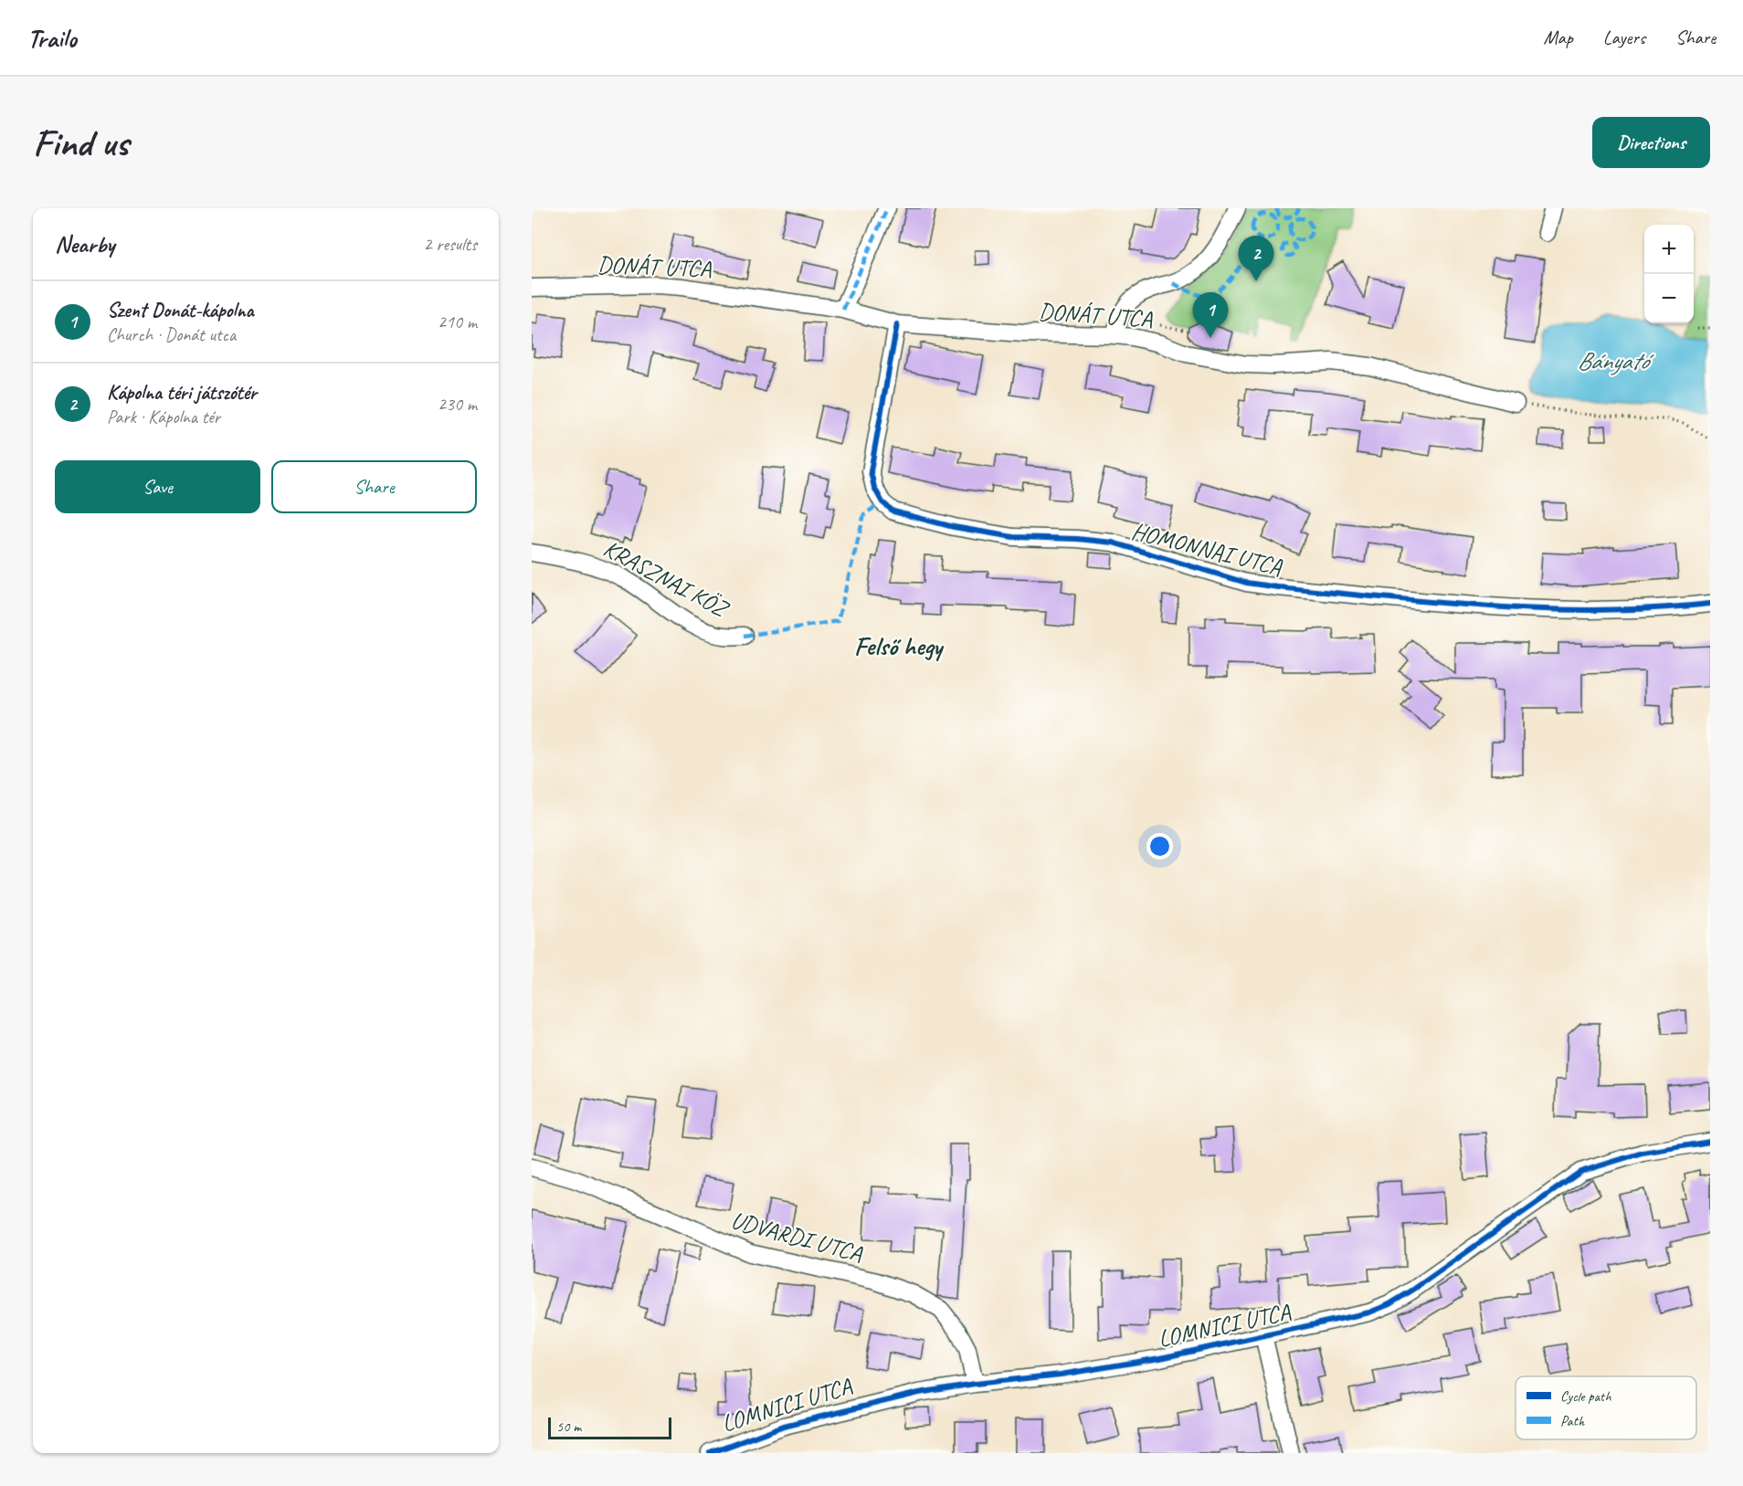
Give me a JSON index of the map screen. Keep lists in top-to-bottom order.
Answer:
{
  "streets": {
    "street": [
      "DONÁT UTCA",
      "HOMONNAI UTCA",
      "KRASZNAI KÖZ",
      "UDVARDI UTCA",
      "LOMNICI UTCA"
    ]
  },
  "crossings": [
    ["DONÁT UTCA", "HOMONNAI UTCA"],
    ["UDVARDI UTCA", "LOMNICI UTCA"]
  ],
  "districts": ["Felső hegy"],
  "water": ["Bányató"],
  "legend": ["Cycle path", "Path"],
  "scale_bar": "50 m",
  "page": {
    "header": "Trailo",
    "nav": ["Map", "Layers", "Share"],
    "buttons": [
      "Directions",
      ["Save", "Share"]
    ],
    "title": "Find us",
    "heading": ["Nearby", "2 results"],
    "map_buttons": ["+", "−"],
    "pins": ["2", "1"],
    "list": [
      {
        "mark": "1",
        "name": "Szent Donát-kápolna",
        "note": "Church · Donát utca",
        "value": "210 m"
      },
      {
        "mark": "2",
        "name": "Kápolna téri játszótér",
        "note": "Park · Kápolna tér",
        "value": "230 m"
      }
    ],
    "scale": "50 m"
  }
}
